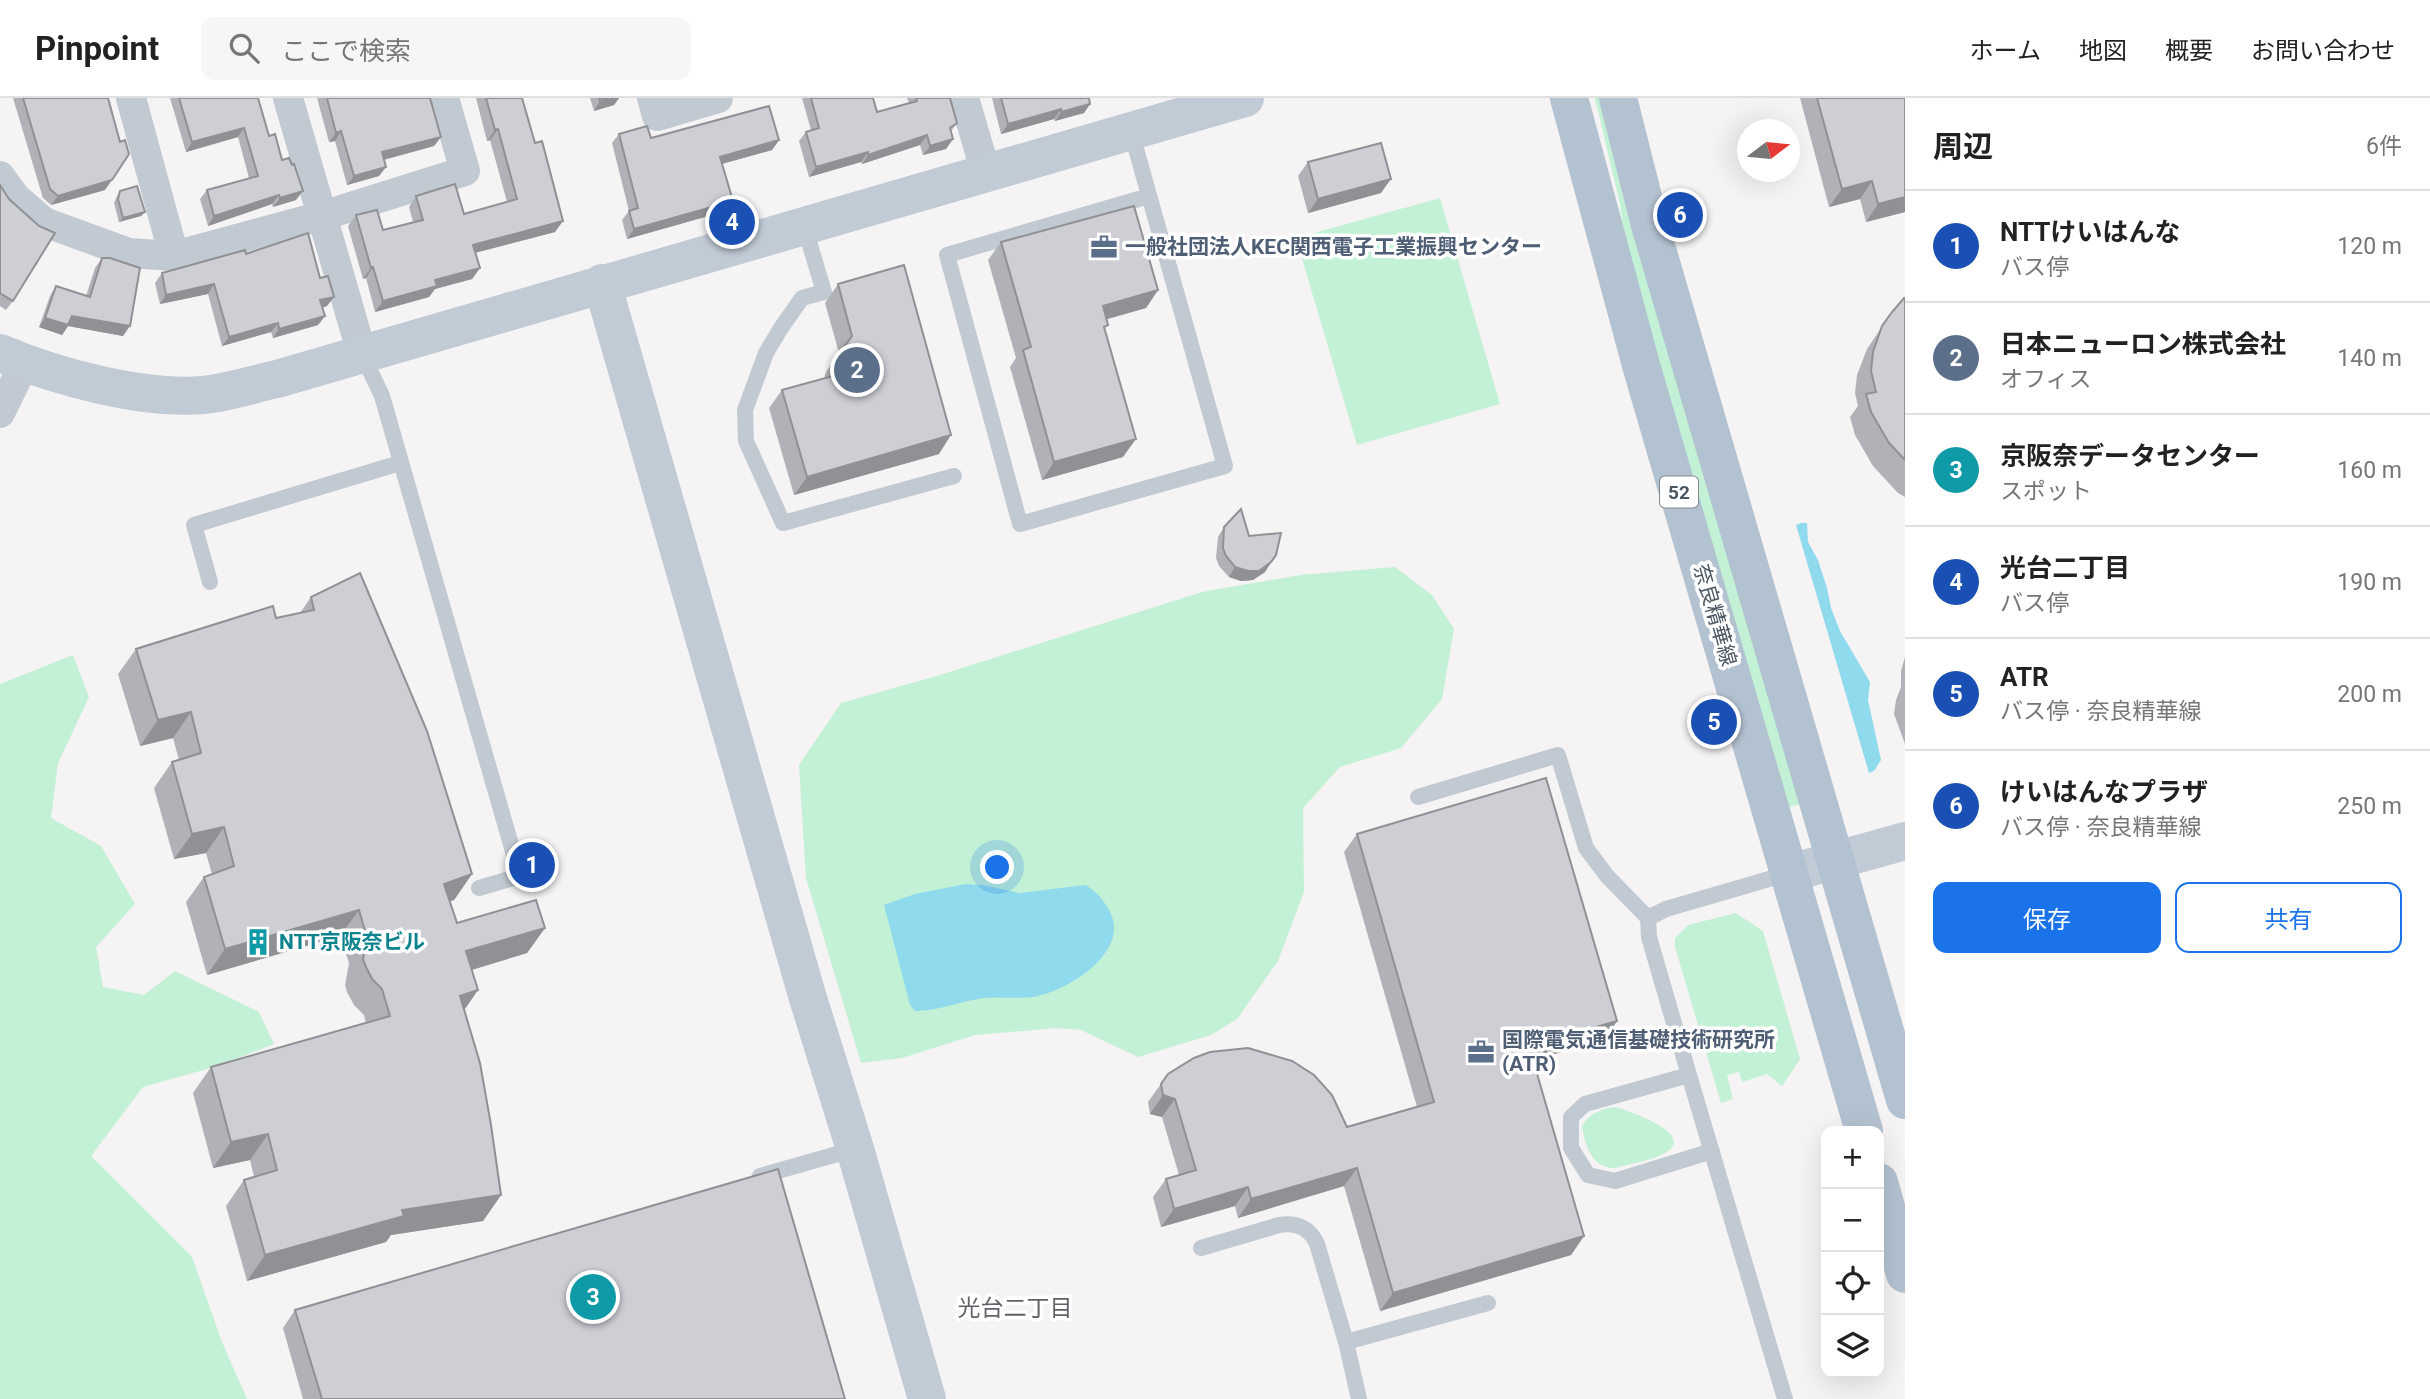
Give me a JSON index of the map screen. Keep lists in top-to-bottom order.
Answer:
{
  "streets": {
    "main road": ["52", "奈良精華線"]
  },
  "districts": ["光台二丁目"],
  "places": {
    "office": ["一般社団法人KEC関西電子工業振興センター", "国際電気通信基礎技術研究所 (ATR)"],
    "building": ["NTT京阪奈ビル"]
  },
  "north": "right",
  "page": {
    "header": "Pinpoint",
    "search": "ここで検索",
    "nav": [
      "ホーム",
      "地図",
      "概要",
      "お問い合わせ"
    ],
    "heading": ["周辺", "6件"],
    "pins": [
      "6",
      "4",
      "2",
      "5",
      "1",
      "3"
    ],
    "list": [
      {
        "mark": "1",
        "name": "NTTけいはんな",
        "note": "バス停",
        "value": "120 m"
      },
      {
        "mark": "2",
        "name": "日本ニューロン株式会社",
        "note": "オフィス",
        "value": "140 m"
      },
      {
        "mark": "3",
        "name": "京阪奈データセンター",
        "note": "スポット",
        "value": "160 m"
      },
      {
        "mark": "4",
        "name": "光台二丁目",
        "note": "バス停",
        "value": "190 m"
      },
      {
        "mark": "5",
        "name": "ATR",
        "note": "バス停 · 奈良精華線",
        "value": "200 m"
      },
      {
        "mark": "6",
        "name": "けいはんなプラザ",
        "note": "バス停 · 奈良精華線",
        "value": "250 m"
      }
    ],
    "buttons": ["保存", "共有"],
    "map_buttons": ["+", "−"]
  }
}
